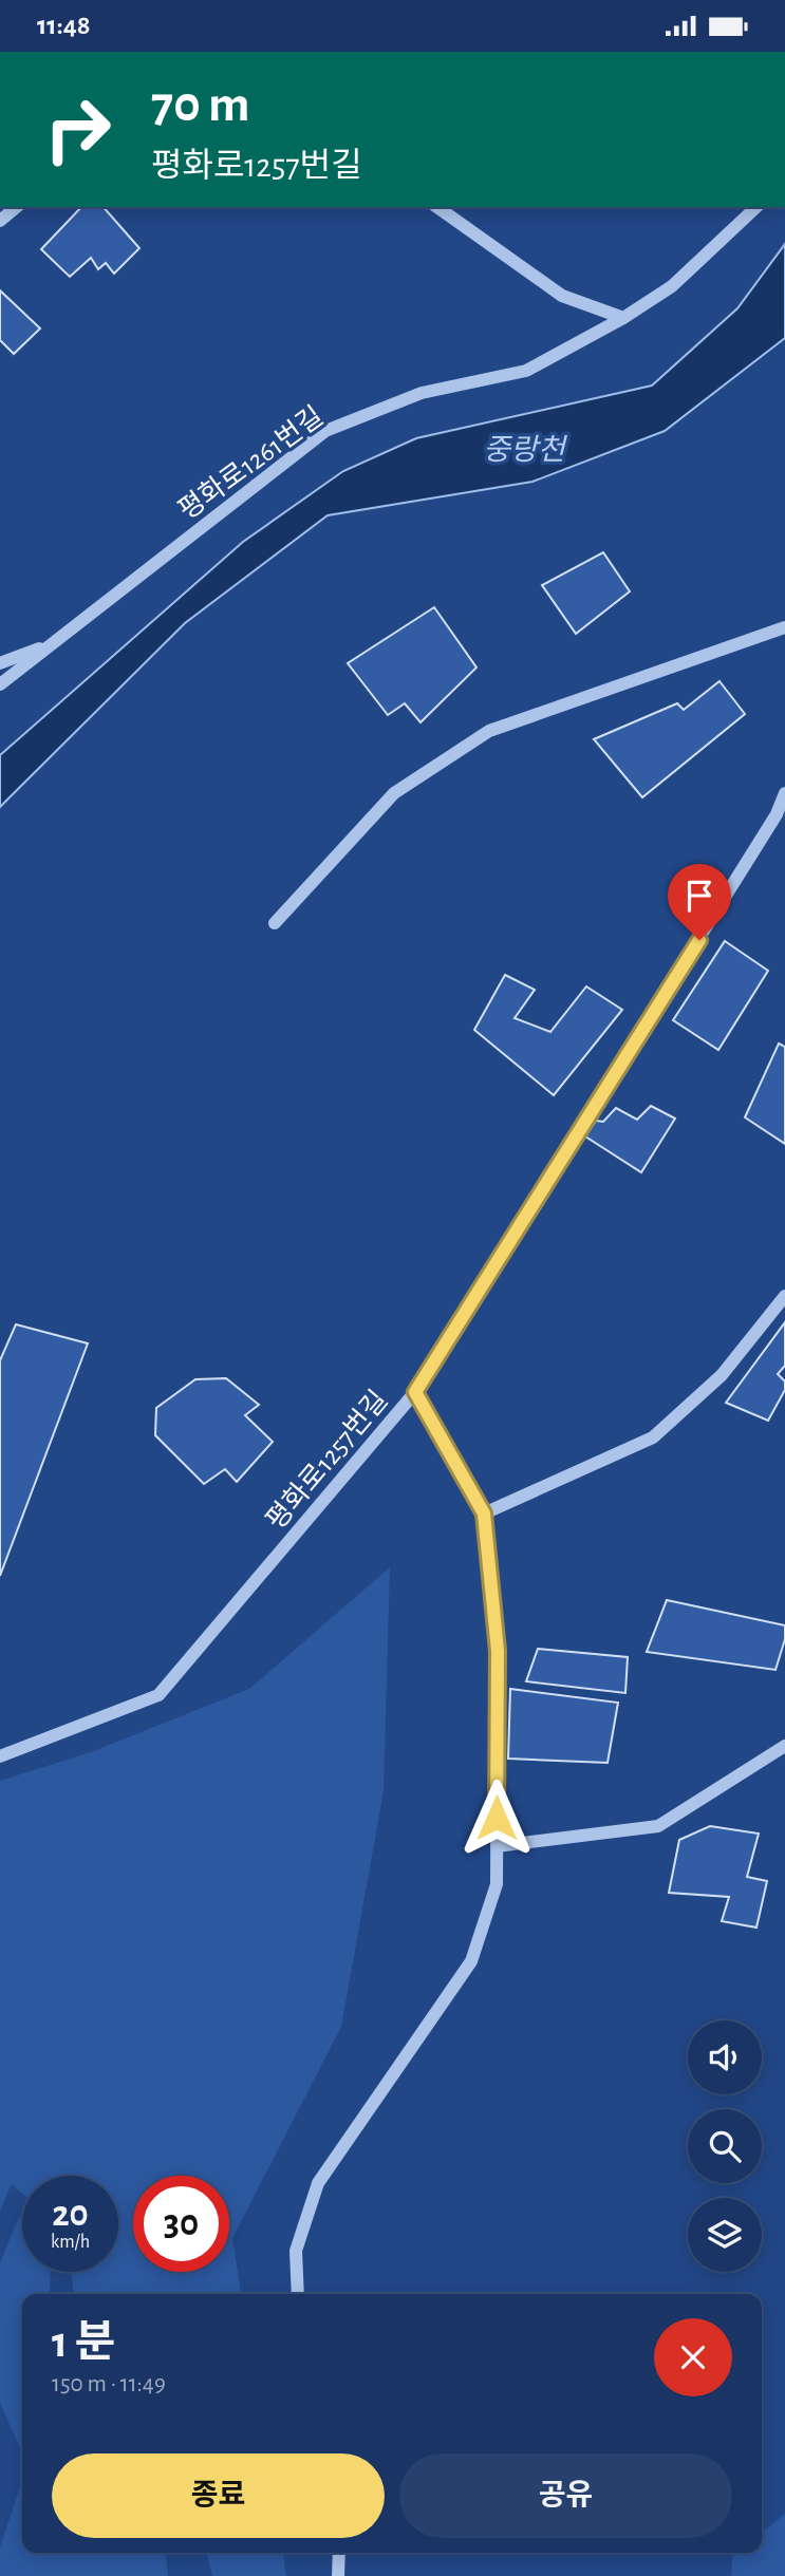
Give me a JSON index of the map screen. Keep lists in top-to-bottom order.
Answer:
{
  "streets": {
    "street": ["평화로1261번길", "평화로1257번길"]
  },
  "water": ["중랑천"],
  "page": {
    "status": "11:48",
    "turn": ["70 m", "평화로1257번길"],
    "speed": "20 km/h",
    "limit": "30",
    "heading": ["1 분", "150 m · 11:49"],
    "buttons": ["종료", "공유"]
  }
}
